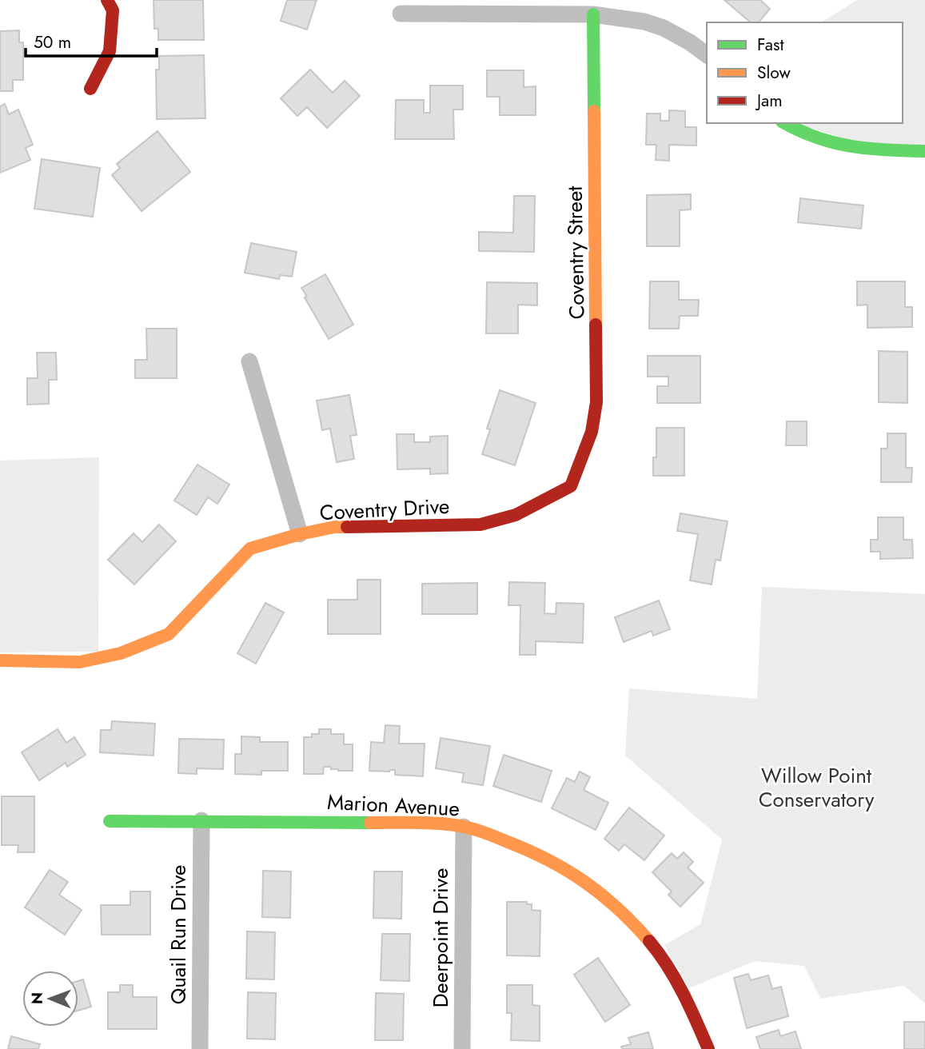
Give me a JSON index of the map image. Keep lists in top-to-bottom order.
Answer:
{
  "streets": {
    "street": [
      "Coventry Street",
      "Coventry Drive",
      "Marion Avenue",
      "Quail Run Drive",
      "Deerpoint Drive"
    ]
  },
  "crossings": [
    ["Coventry Street", "Coventry Drive"],
    ["Marion Avenue", "Quail Run Drive"],
    ["Marion Avenue", "Deerpoint Drive"]
  ],
  "parks": ["Willow Point Conservatory"],
  "legend": ["Fast", "Slow", "Jam"],
  "scale_bar": "50 m",
  "north": "left"
}
